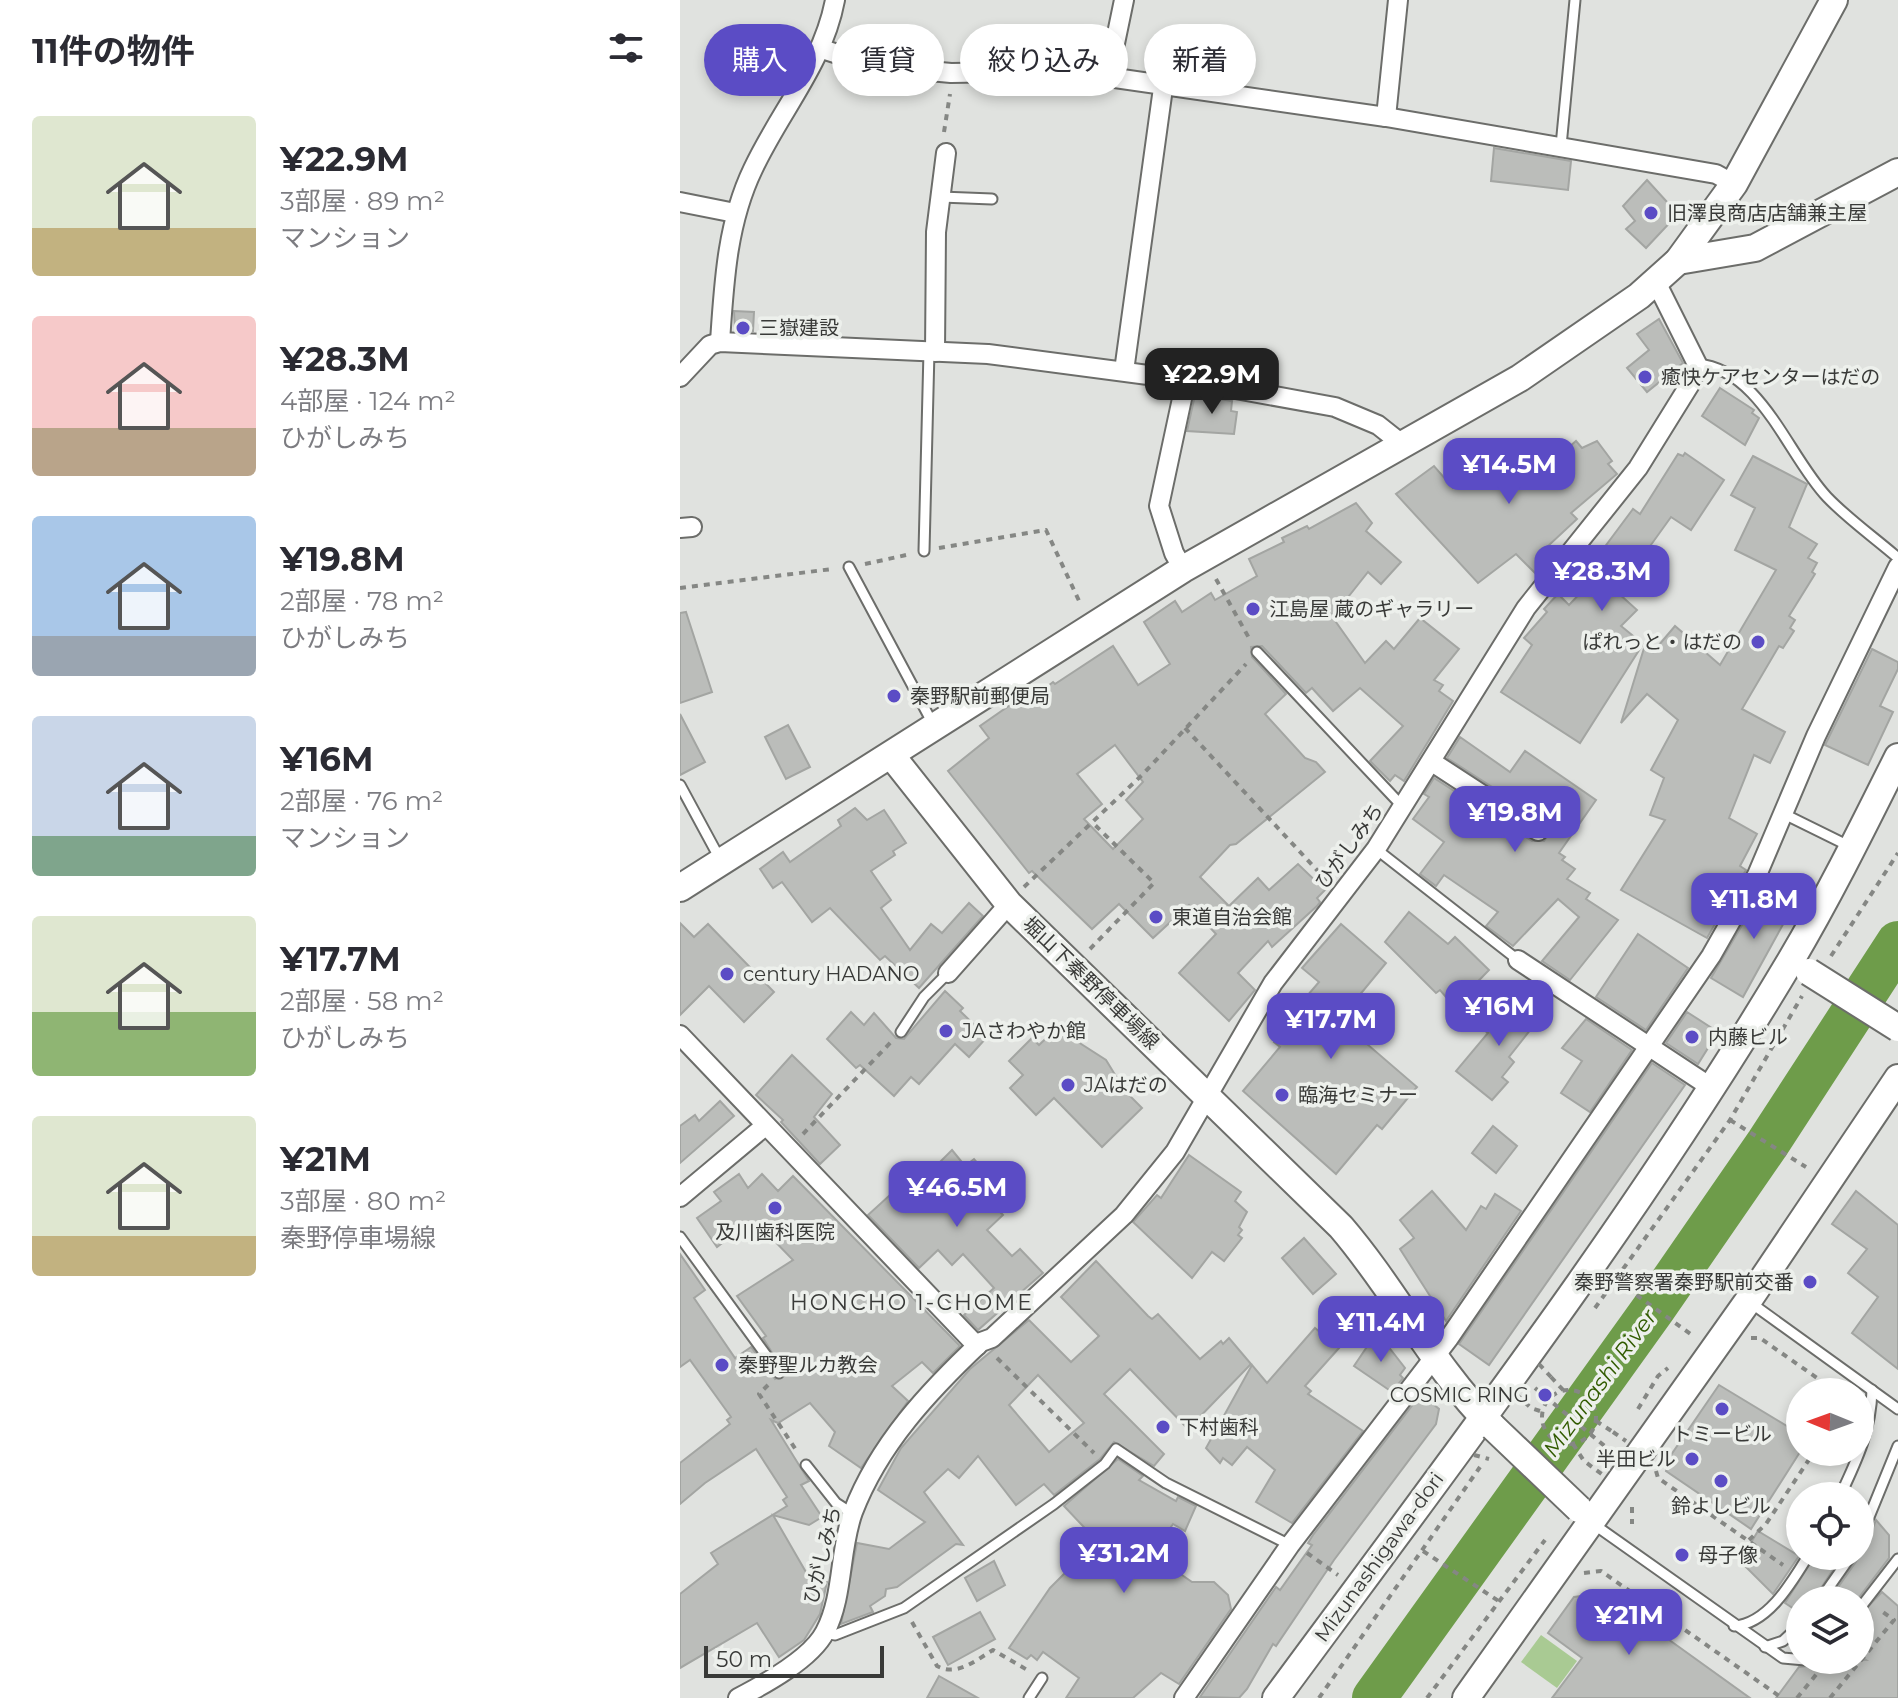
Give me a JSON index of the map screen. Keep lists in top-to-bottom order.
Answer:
{
  "streets": {
    "street": ["ひがしみち", "堀山下秦野停車場線", "Mizunashigawa-dori"]
  },
  "crossings": [
    ["ひがしみち", "堀山下秦野停車場線"],
    ["堀山下秦野停車場線", "Mizunashigawa-dori"]
  ],
  "districts": ["HONCHO 1-CHOME"],
  "water": ["Mizunashi River"],
  "places": [
    "旧澤良商店店舗兼主屋",
    "三嶽建設",
    "癒快ケアセンターはだの",
    "江島屋 蔵のギャラリー",
    "ぱれっと・はだの",
    "秦野駅前郵便局",
    "東道自治会館",
    "century HADANO",
    "JAさわやか館",
    "内藤ビル",
    "JAはだの",
    "臨海セミナー",
    "及川歯科医院",
    "秦野警察署秦野駅前交番",
    "秦野聖ルカ教会",
    "COSMIC RING",
    "トミービル",
    "下村歯科",
    "半田ビル",
    "鈴よしビル",
    "母子像"
  ],
  "scale_bar": "50 m",
  "north": "left",
  "page": {
    "heading": "11件の物件",
    "chip": [
      "購入",
      "賃貸",
      "絞り込み",
      "新着"
    ],
    "list": [
      {
        "name": "¥22.9M",
        "note": "3部屋 · 89 m² · マンション"
      },
      {
        "name": "¥28.3M",
        "note": "4部屋 · 124 m² · ひがしみち"
      },
      {
        "name": "¥19.8M",
        "note": "2部屋 · 78 m² · ひがしみち"
      },
      {
        "name": "¥16M",
        "note": "2部屋 · 76 m² · マンション"
      },
      {
        "name": "¥17.7M",
        "note": "2部屋 · 58 m² · ひがしみち"
      },
      {
        "name": "¥21M",
        "note": "3部屋 · 80 m² · 秦野停車場線"
      }
    ],
    "price": [
      "¥22.9M",
      "¥14.5M",
      "¥28.3M",
      "¥19.8M",
      "¥11.8M",
      "¥16M",
      "¥17.7M",
      "¥46.5M",
      "¥11.4M",
      "¥31.2M",
      "¥21M"
    ],
    "scale": "50 m"
  }
}
